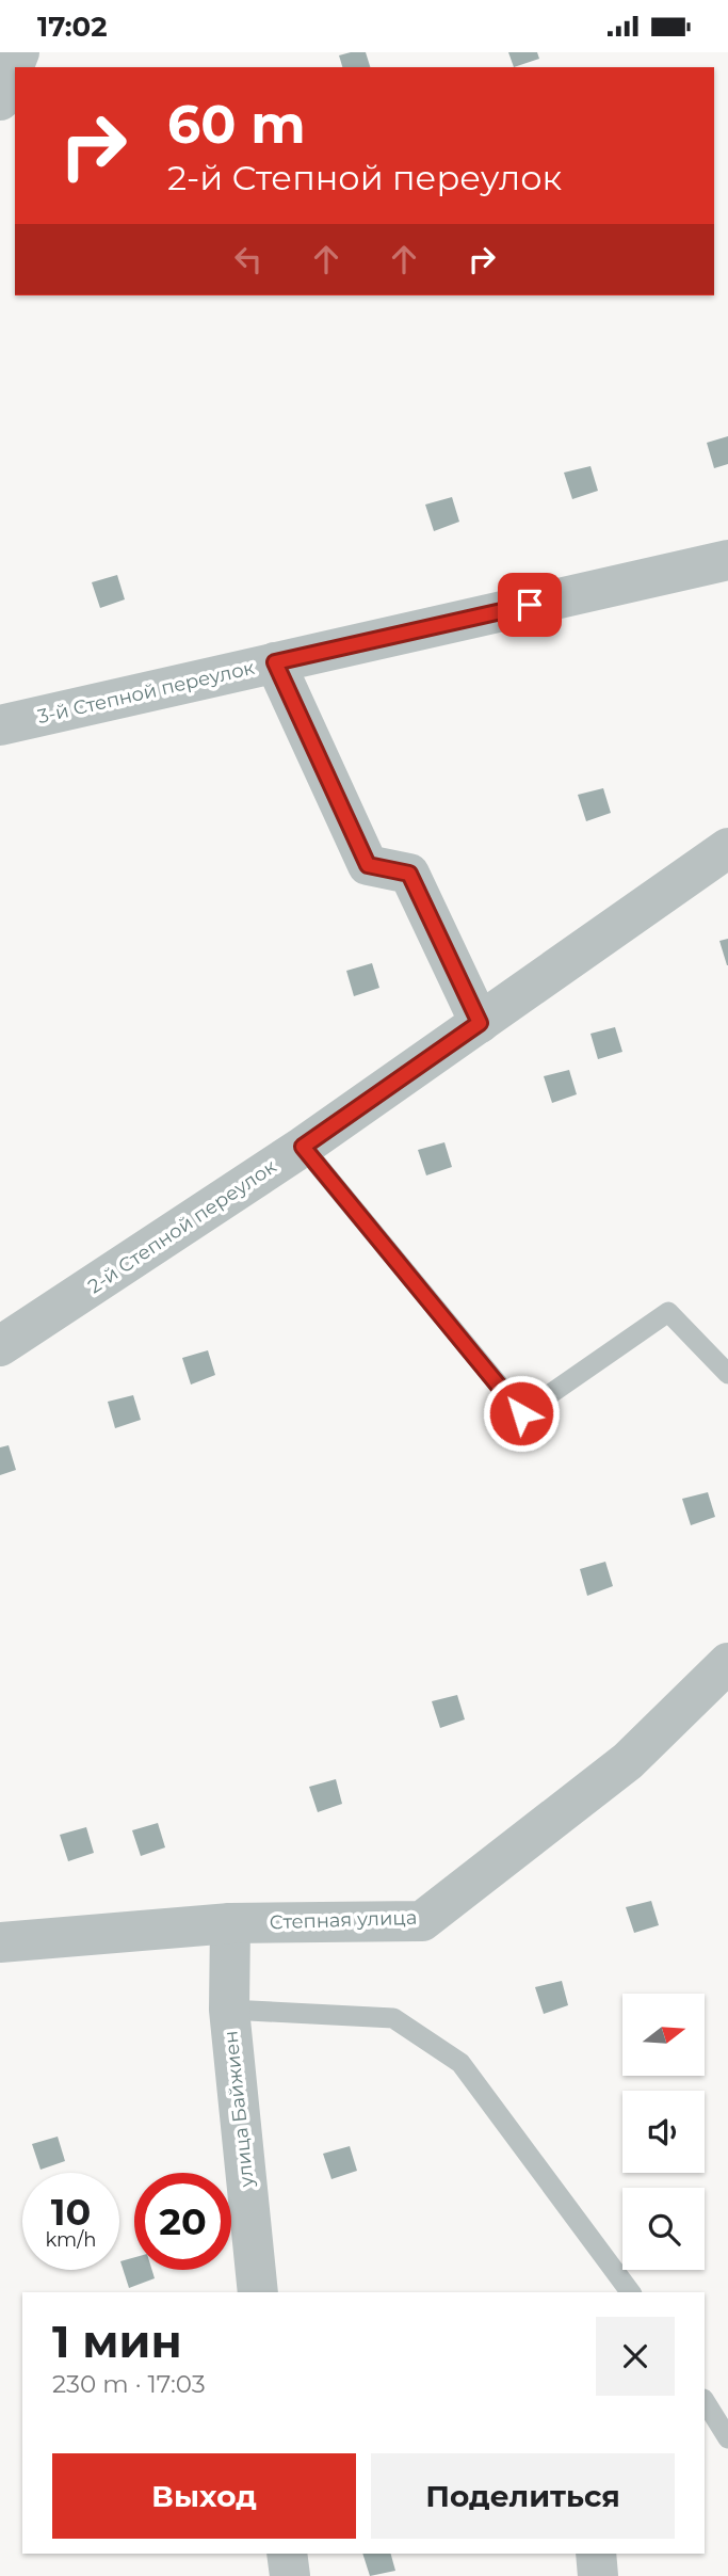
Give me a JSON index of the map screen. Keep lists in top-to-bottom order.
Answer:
{
  "streets": {
    "street": [
      "3-й Степной переулок",
      "2-й Степной переулок",
      "Степная улица",
      "улица Байжиен"
    ]
  },
  "crossings": [
    ["Степная улица", "улица Байжиен"]
  ],
  "north": "right",
  "page": {
    "status": "17:02",
    "turn": ["60 m", "2-й Степной переулок"],
    "speed": "10 km/h",
    "limit": "20",
    "heading": ["1 мин", "230 m · 17:03"],
    "buttons": ["Выход", "Поделиться"]
  }
}
